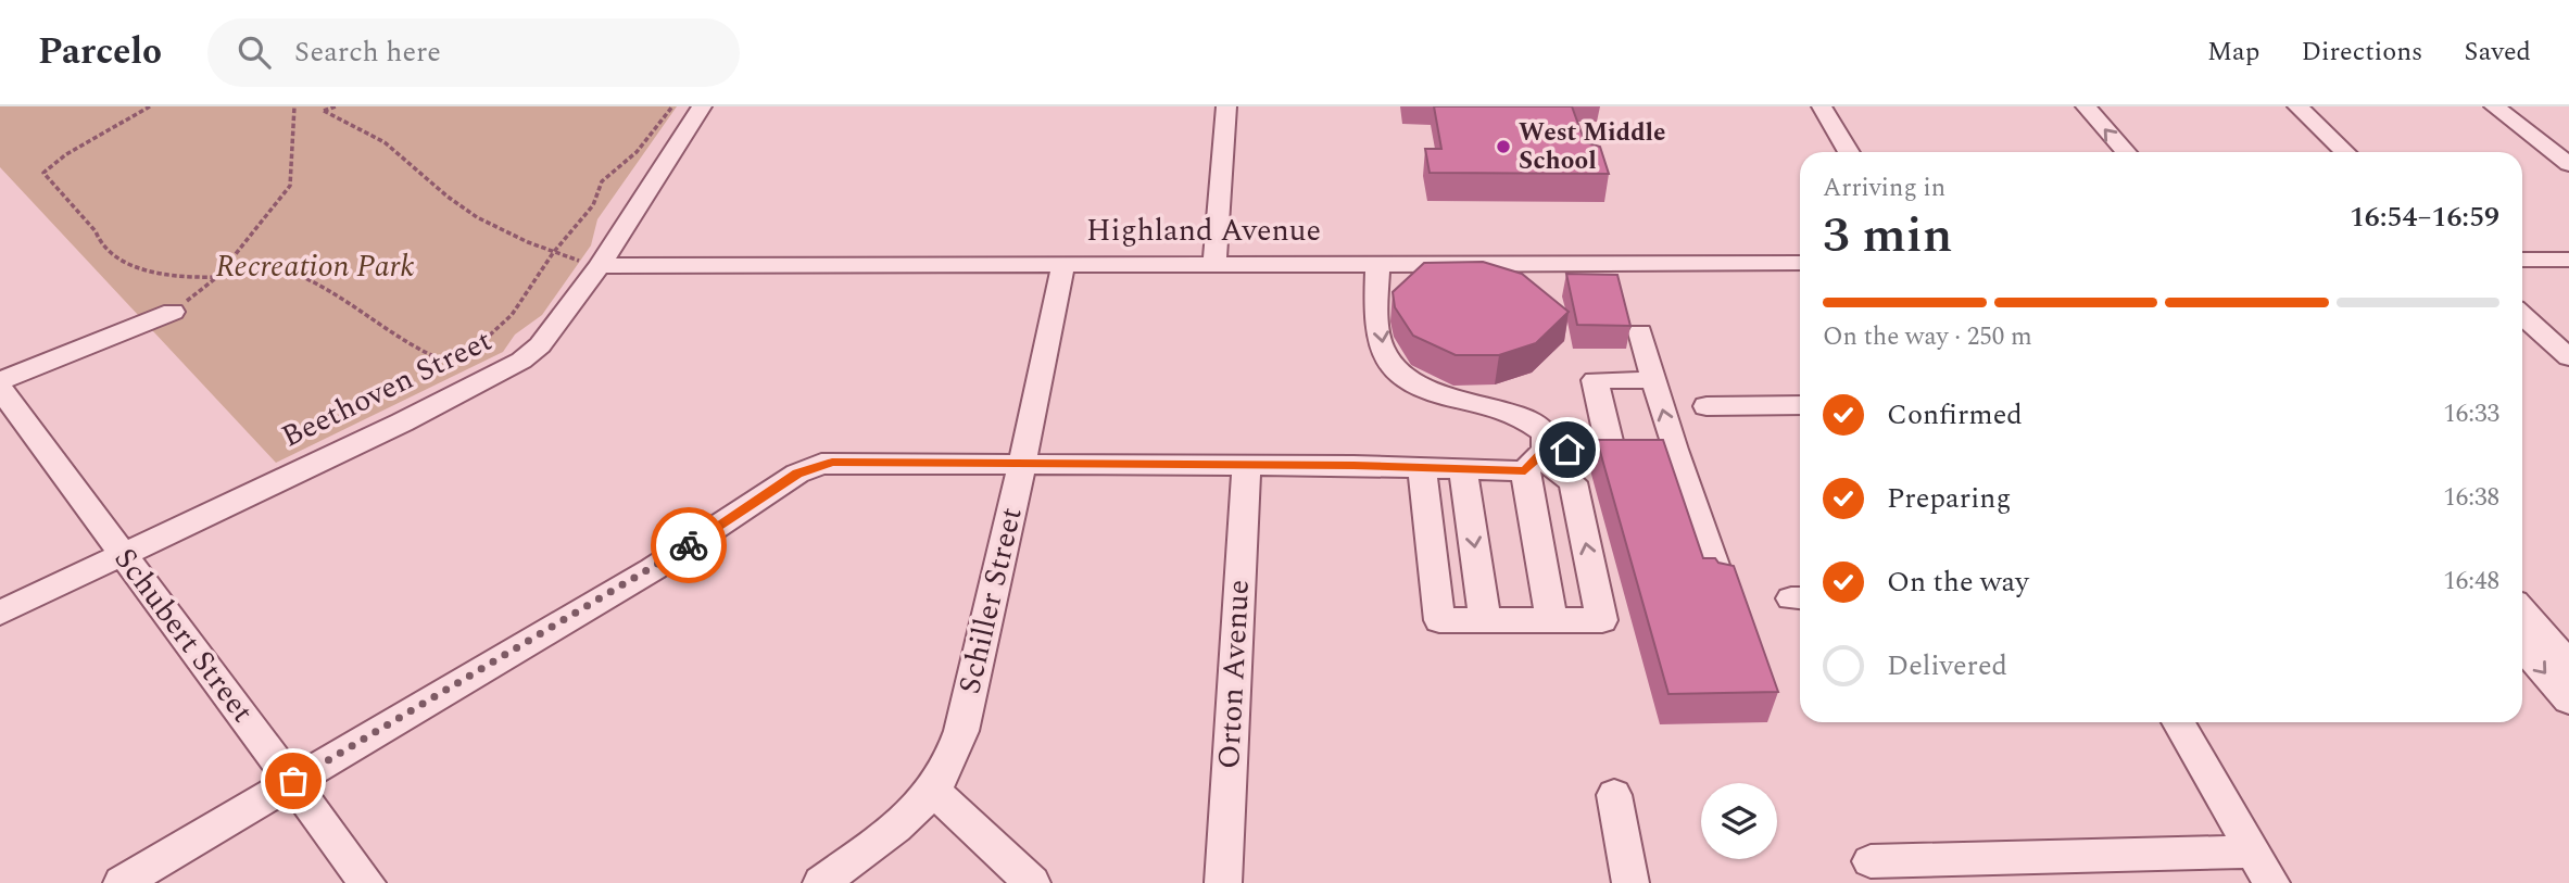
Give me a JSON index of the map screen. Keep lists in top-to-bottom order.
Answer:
{
  "streets": {
    "street": [
      "Highland Avenue",
      "Beethoven Street",
      "Schiller Street",
      "Schubert Street",
      "Orton Avenue"
    ]
  },
  "crossings": [
    ["Highland Avenue", "Beethoven Street"],
    ["Highland Avenue", "Schiller Street"],
    ["Beethoven Street", "Schubert Street"]
  ],
  "parks": ["Recreation Park"],
  "places": ["West Middle School"],
  "page": {
    "header": "Parcelo",
    "search": "Search here",
    "nav": ["Map", "Directions", "Saved"],
    "heading": ["3 min", "Arriving in", "16:54–16:59"],
    "bar": "On the way · 250 m",
    "list": [
      ["Confirmed", "16:33"],
      ["Preparing", "16:38"],
      ["On the way", "16:48"],
      "Delivered"
    ]
  }
}
